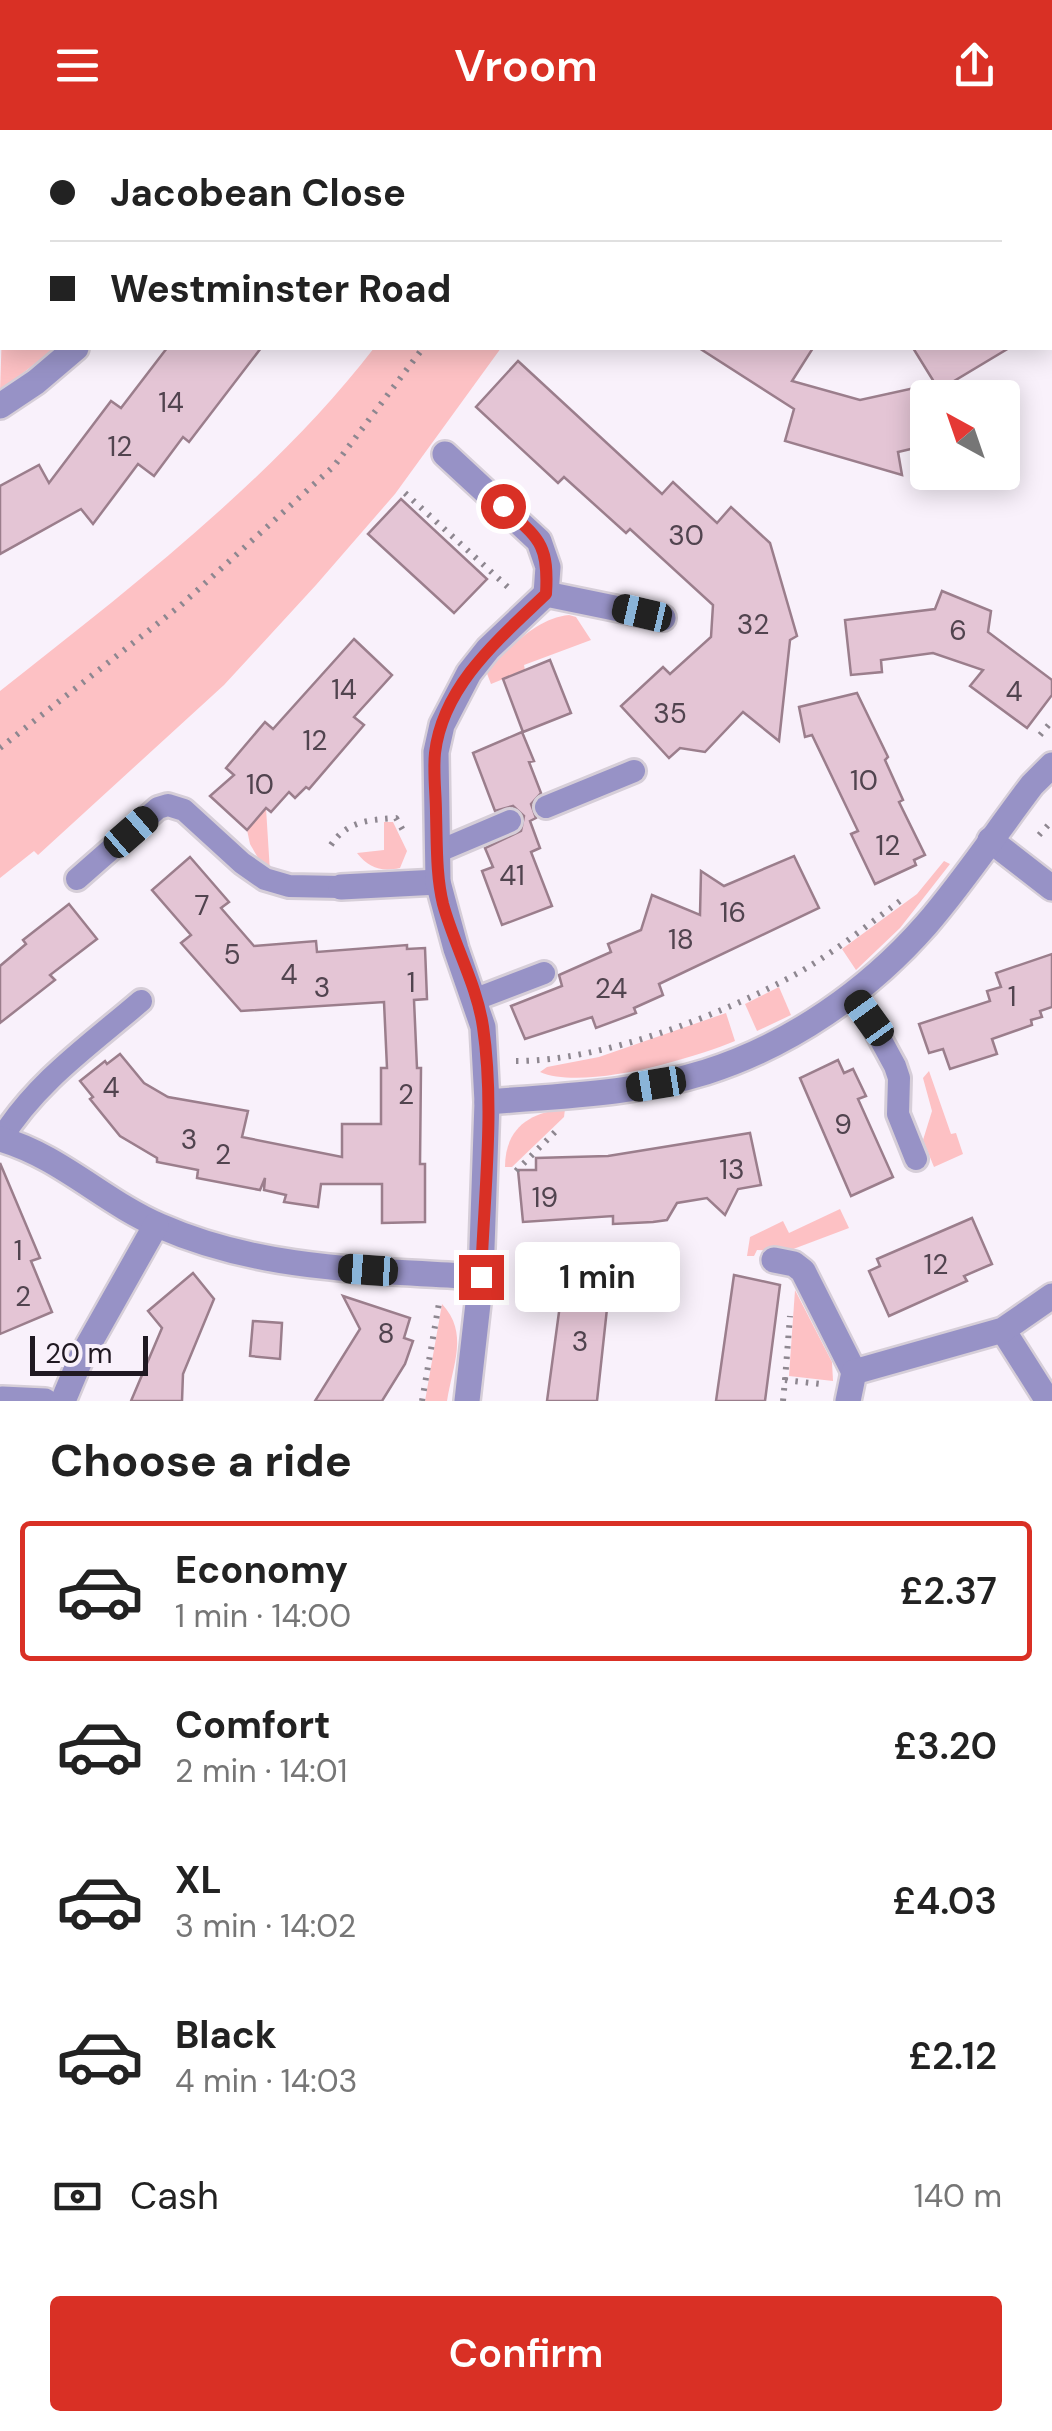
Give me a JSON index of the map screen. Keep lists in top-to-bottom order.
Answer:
{
  "house_numbers": [
    "14",
    "12",
    "30",
    "32",
    "6",
    "14",
    "4",
    "35",
    "12",
    "10",
    "10",
    "12",
    "41",
    "7",
    "16",
    "18",
    "5",
    "4",
    "1",
    "3",
    "24",
    "1",
    "4",
    "2",
    "9",
    "3",
    "2",
    "13",
    "19",
    "1",
    "12",
    "2",
    "8",
    "3"
  ],
  "scale_bar": "20 m",
  "north": "top left",
  "page": {
    "header": "Vroom",
    "banner": ["Jacobean Close", "Westminster Road"],
    "bubble": "1 min",
    "scale": "20 m",
    "heading": "Choose a ride",
    "list": [
      {
        "name": "Economy",
        "note": "1 min · 14:00",
        "value": "£2.37"
      },
      {
        "name": "Comfort",
        "note": "2 min · 14:01",
        "value": "£3.20"
      },
      {
        "name": "XL",
        "note": "3 min · 14:02",
        "value": "£4.03"
      },
      {
        "name": "Black",
        "note": "4 min · 14:03",
        "value": "£2.12"
      }
    ],
    "pay": ["Cash", "140 m"],
    "buttons": "Confirm"
  }
}
